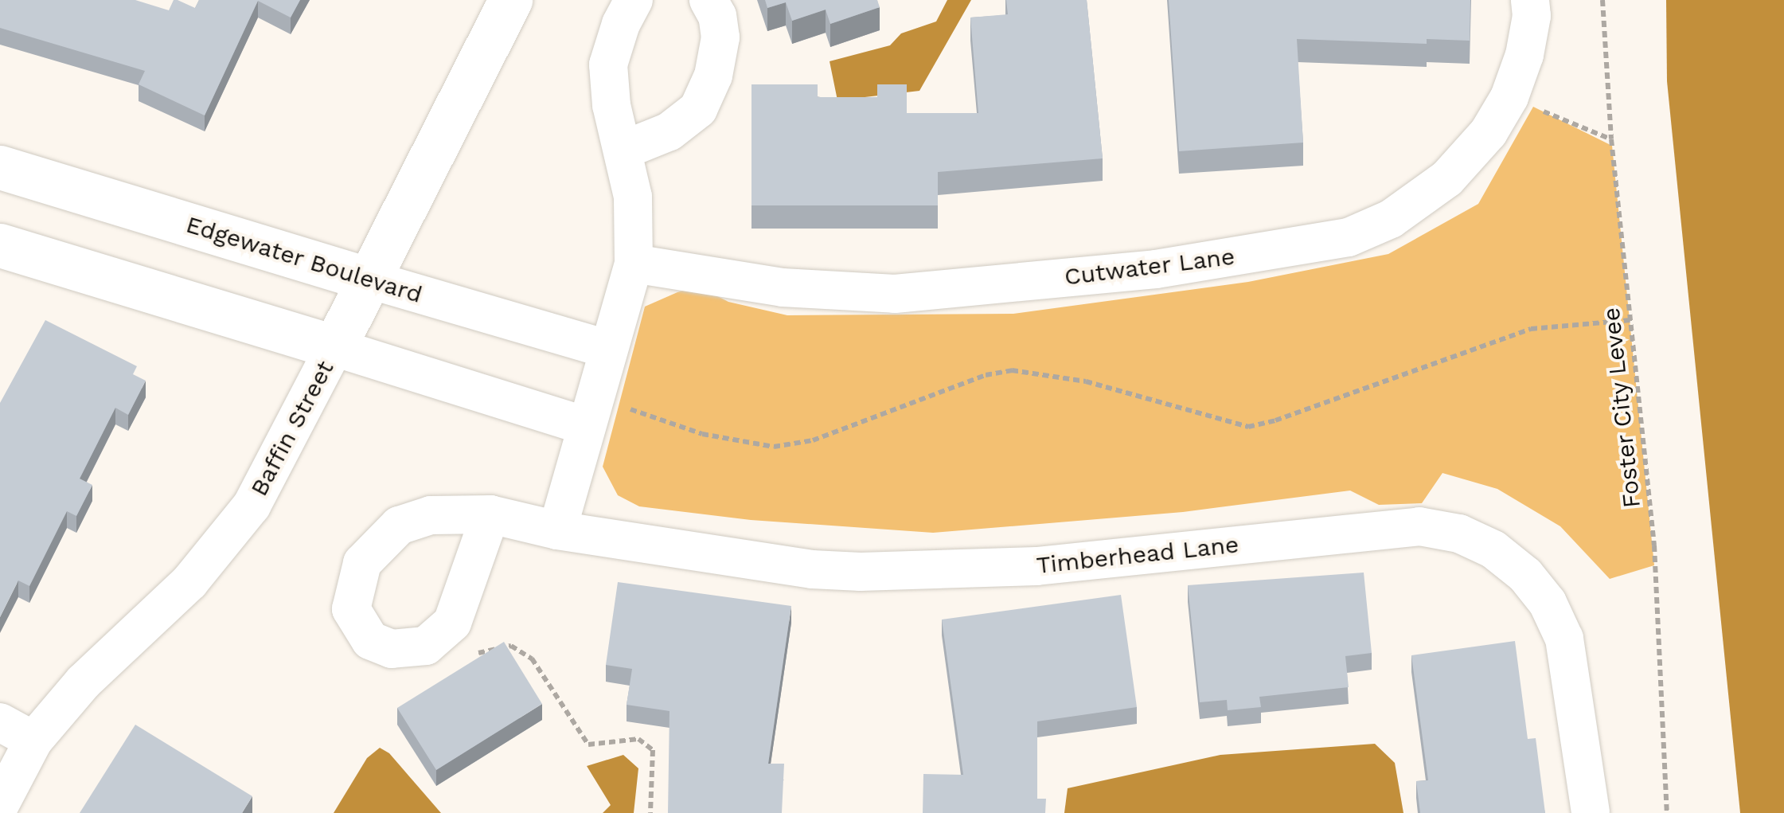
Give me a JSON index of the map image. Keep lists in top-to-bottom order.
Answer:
{
  "streets": {
    "street": [
      "Edgewater Boulevard",
      "Cutwater Lane",
      "Baffin Street",
      "Timberhead Lane"
    ],
    "path": ["Foster City Levee"]
  },
  "crossings": [
    ["Edgewater Boulevard", "Baffin Street"]
  ]
}
